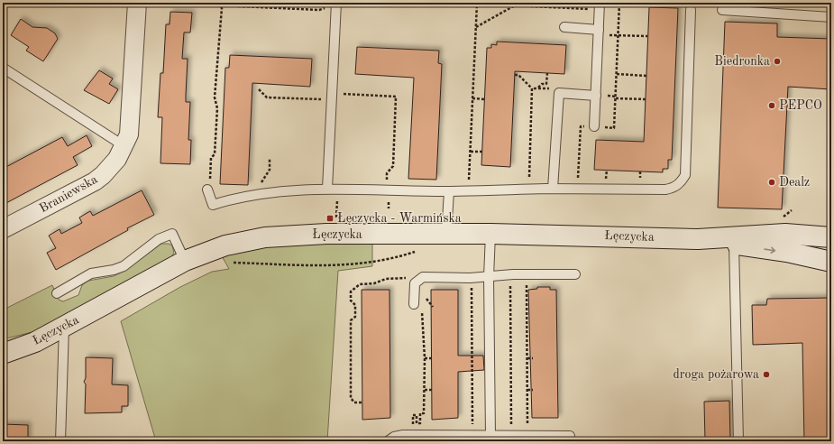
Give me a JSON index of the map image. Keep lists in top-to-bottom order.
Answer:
{
  "streets": {
    "main road": ["Łęczycka"],
    "street": ["Braniewska"]
  },
  "places": {
    "other": [
      "Biedronka",
      "PEPCO",
      "Dealz",
      "droga pożarowa"
    ],
    "transit": ["Łęczycka - Warmińska"]
  }
}
